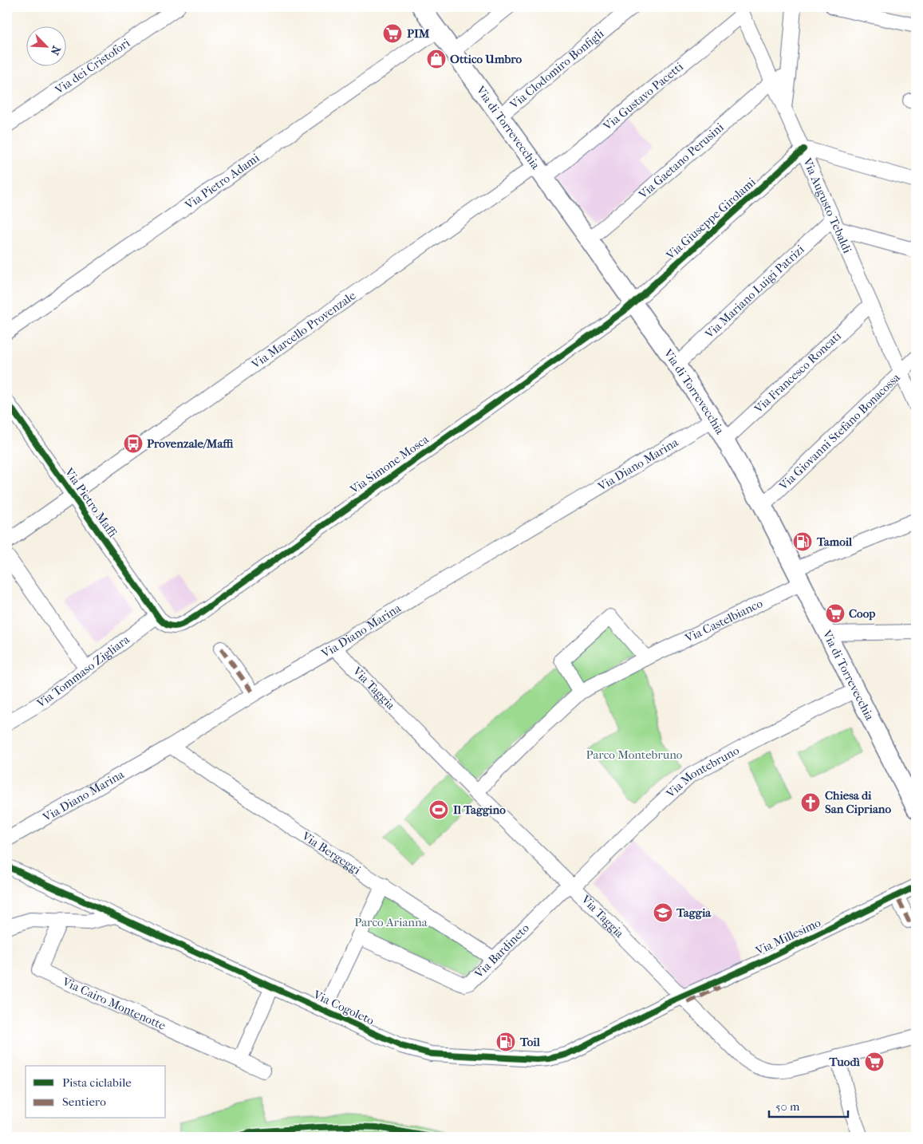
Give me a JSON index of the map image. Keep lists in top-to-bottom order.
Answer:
{
  "streets": {
    "main road": ["Via di Torrevecchia"],
    "street": [
      "Via dei Cristofori",
      "Via Clodomiro Bonfigli",
      "Via Gustavo Pacetti",
      "Via Gaetano Perusini",
      "Via Pietro Adami",
      "Via Augusto Tebaldi",
      "Via Giuseppe Girolami",
      "Via Mariano Luigi Patrizi",
      "Via Marcello Provenzale",
      "Via Francesco Roncati",
      "Via Giovanni Stefano Bonacossa",
      "Via Simone Mosca",
      "Via Diano Marina",
      "Via Pietro Maffi",
      "Via Castelbianco",
      "Via Tommaso Zigliara",
      "Via Taggia",
      "Via Montebruno",
      "Via Bergeggi",
      "Via Millesimo",
      "Via Bardineto",
      "Via Cairo Montenotte",
      "Via Cogoleto"
    ]
  },
  "crossings": [
    ["Via Clodomiro Bonfigli", "Via di Torrevecchia"],
    ["Via Gustavo Pacetti", "Via di Torrevecchia"],
    ["Via Gustavo Pacetti", "Via Augusto Tebaldi"],
    ["Via Gustavo Pacetti", "Via Marcello Provenzale"],
    ["Via di Torrevecchia", "Via Gaetano Perusini"],
    ["Via di Torrevecchia", "Via Pietro Adami"],
    ["Via di Torrevecchia", "Via Giuseppe Girolami"],
    ["Via di Torrevecchia", "Via Mariano Luigi Patrizi"],
    ["Via di Torrevecchia", "Via Marcello Provenzale"],
    ["Via di Torrevecchia", "Via Francesco Roncati"],
    ["Via di Torrevecchia", "Via Giovanni Stefano Bonacossa"],
    ["Via di Torrevecchia", "Via Simone Mosca"],
    ["Via di Torrevecchia", "Via Diano Marina"],
    ["Via di Torrevecchia", "Via Castelbianco"],
    ["Via di Torrevecchia", "Via Montebruno"],
    ["Via Gaetano Perusini", "Via Augusto Tebaldi"],
    ["Via Augusto Tebaldi", "Via Giuseppe Girolami"],
    ["Via Augusto Tebaldi", "Via Mariano Luigi Patrizi"],
    ["Via Augusto Tebaldi", "Via Francesco Roncati"],
    ["Via Augusto Tebaldi", "Via Giovanni Stefano Bonacossa"],
    ["Via Giuseppe Girolami", "Via Simone Mosca"],
    ["Via Marcello Provenzale", "Via Pietro Maffi"],
    ["Via Simone Mosca", "Via Pietro Maffi"],
    ["Via Simone Mosca", "Via Tommaso Zigliara"],
    ["Via Diano Marina", "Via Taggia"],
    ["Via Diano Marina", "Via Bergeggi"],
    ["Via Pietro Maffi", "Via Tommaso Zigliara"],
    ["Via Castelbianco", "Via Taggia"],
    ["Via Taggia", "Via Montebruno"],
    ["Via Taggia", "Via Millesimo"],
    ["Via Taggia", "Via Bardineto"],
    ["Via Taggia", "Via Cogoleto"],
    ["Via Montebruno", "Via Bardineto"],
    ["Via Bergeggi", "Via Bardineto"],
    ["Via Millesimo", "Via Cogoleto"]
  ],
  "parks": ["Parco Montebruno", "Parco Arianna"],
  "places": {
    "supermarket": ["PIM", "Coop", "Tuodì"],
    "shop": ["Ottico Umbro"],
    "bus stop": ["Provenzale/Maffi"],
    "fuel station": ["Tamoil", "Toil"],
    "church": ["Chiesa di San Cipriano"],
    "sports": ["Il Taggino"],
    "school or university": ["Taggia"]
  },
  "legend": ["Pista ciclabile", "Sentiero"],
  "scale_bar": "50 m",
  "north": "bottom right"
}
